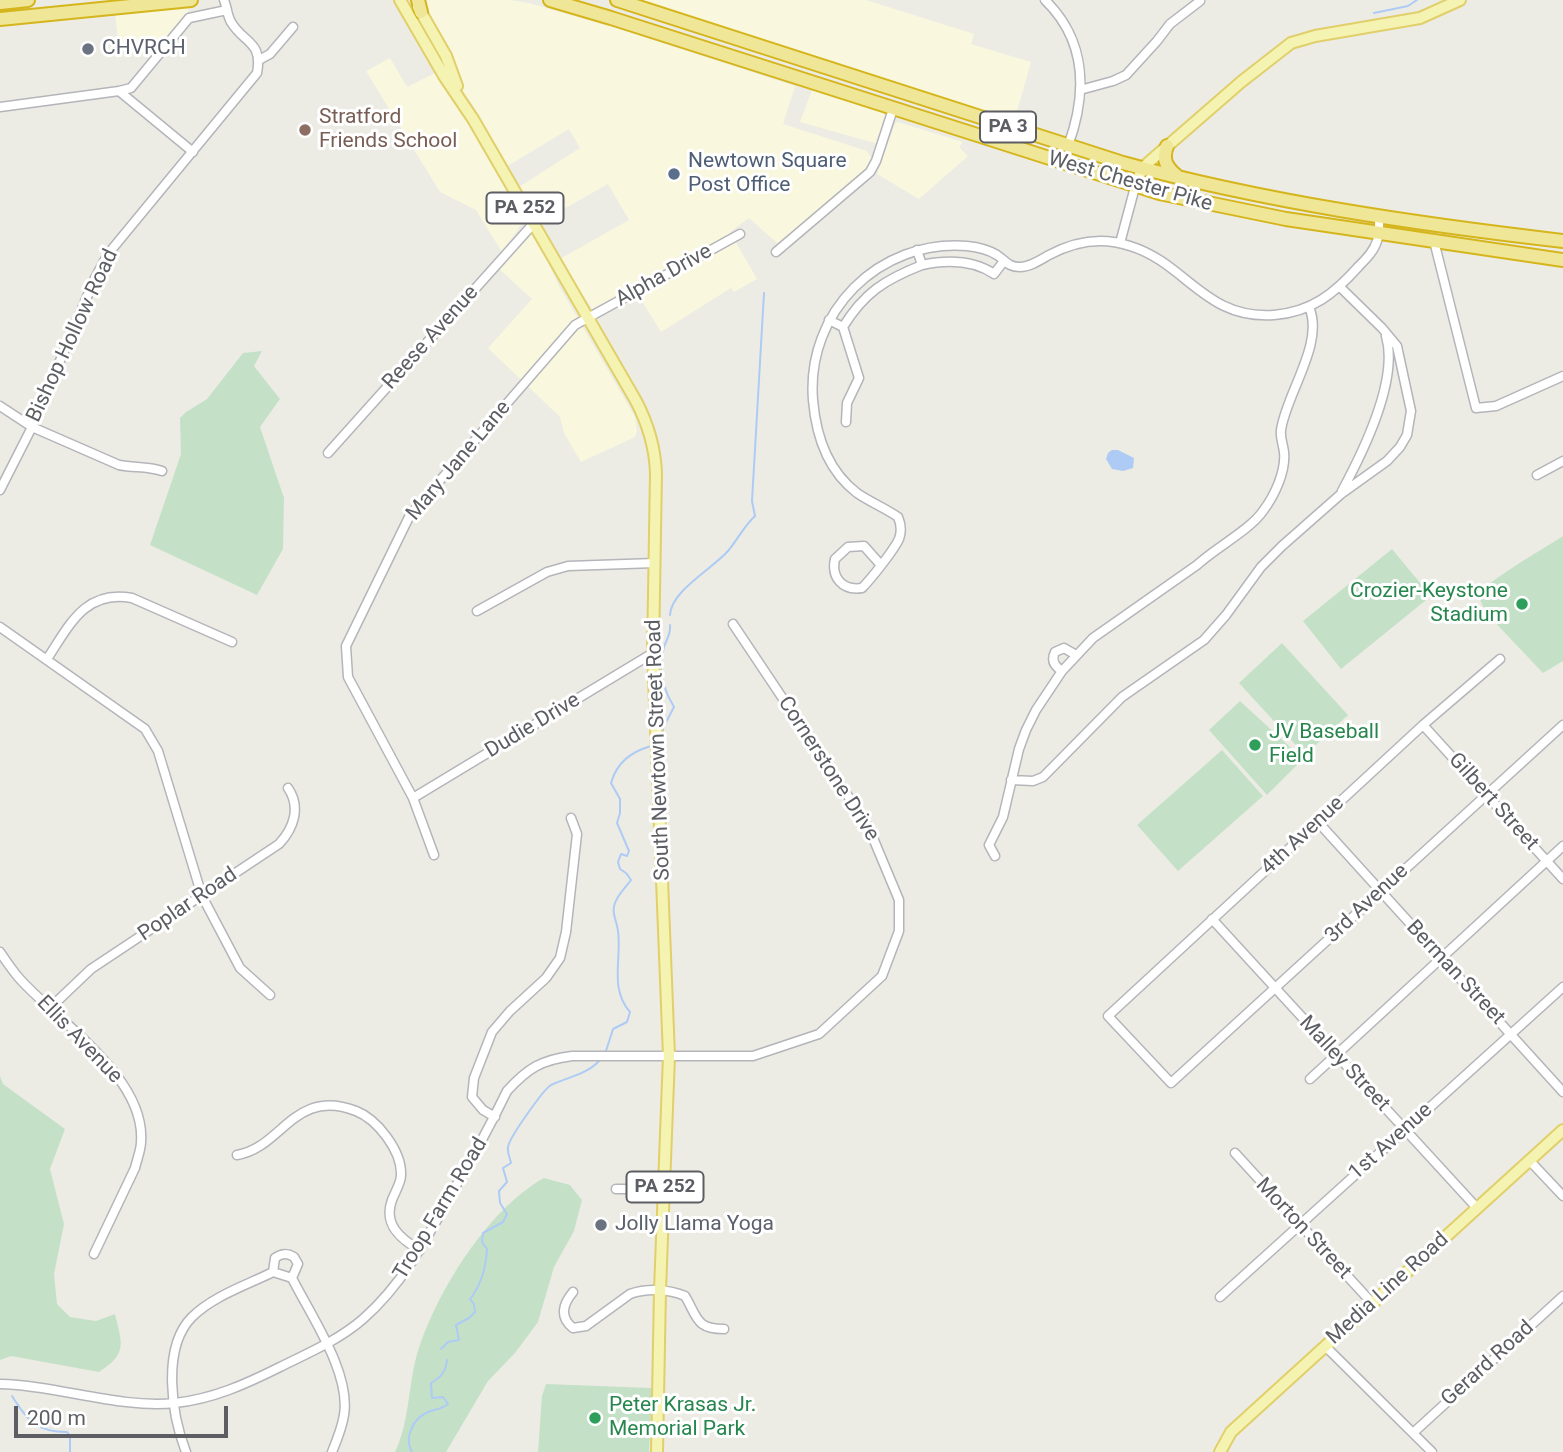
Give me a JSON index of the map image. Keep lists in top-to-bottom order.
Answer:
{
  "streets": {
    "highway": ["PA 3", "West Chester Pike"],
    "main road": ["PA 252", "South Newtown Street Road", "Media Line Road"],
    "street": [
      "Alpha Drive",
      "Bishop Hollow Road",
      "Reese Avenue",
      "Mary Jane Lane",
      "Dudie Drive",
      "Cornerstone Drive",
      "Gilbert Street",
      "4th Avenue",
      "3rd Avenue",
      "Poplar Road",
      "Berman Street",
      "Ellis Avenue",
      "Malley Street",
      "1st Avenue",
      "Troop Farm Road",
      "Morton Street",
      "Gerard Road"
    ]
  },
  "crossings": [
    ["PA 252", "South Newtown Street Road"],
    ["Alpha Drive", "Mary Jane Lane"],
    ["Alpha Drive", "South Newtown Street Road"],
    ["Reese Avenue", "South Newtown Street Road"],
    ["Mary Jane Lane", "Dudie Drive"],
    ["Mary Jane Lane", "South Newtown Street Road"],
    ["Dudie Drive", "South Newtown Street Road"],
    ["South Newtown Street Road", "Cornerstone Drive"],
    ["South Newtown Street Road", "Troop Farm Road"],
    ["Cornerstone Drive", "Troop Farm Road"],
    ["Gilbert Street", "4th Avenue"],
    ["Gilbert Street", "3rd Avenue"],
    ["4th Avenue", "3rd Avenue"],
    ["4th Avenue", "Berman Street"],
    ["4th Avenue", "Malley Street"],
    ["3rd Avenue", "Berman Street"],
    ["3rd Avenue", "Malley Street"],
    ["Poplar Road", "Ellis Avenue"],
    ["Berman Street", "1st Avenue"],
    ["Malley Street", "1st Avenue"],
    ["Malley Street", "Media Line Road"],
    ["1st Avenue", "Morton Street"],
    ["Morton Street", "Media Line Road"]
  ],
  "places": [
    "CHVRCH",
    "Stratford Friends School",
    "Newtown Square Post Office",
    "Crozier-Keystone Stadium",
    "JV Baseball Field",
    "Jolly Llama Yoga",
    "Peter Krasas Jr. Memorial Park"
  ],
  "scale_bar": "200 m"
}
